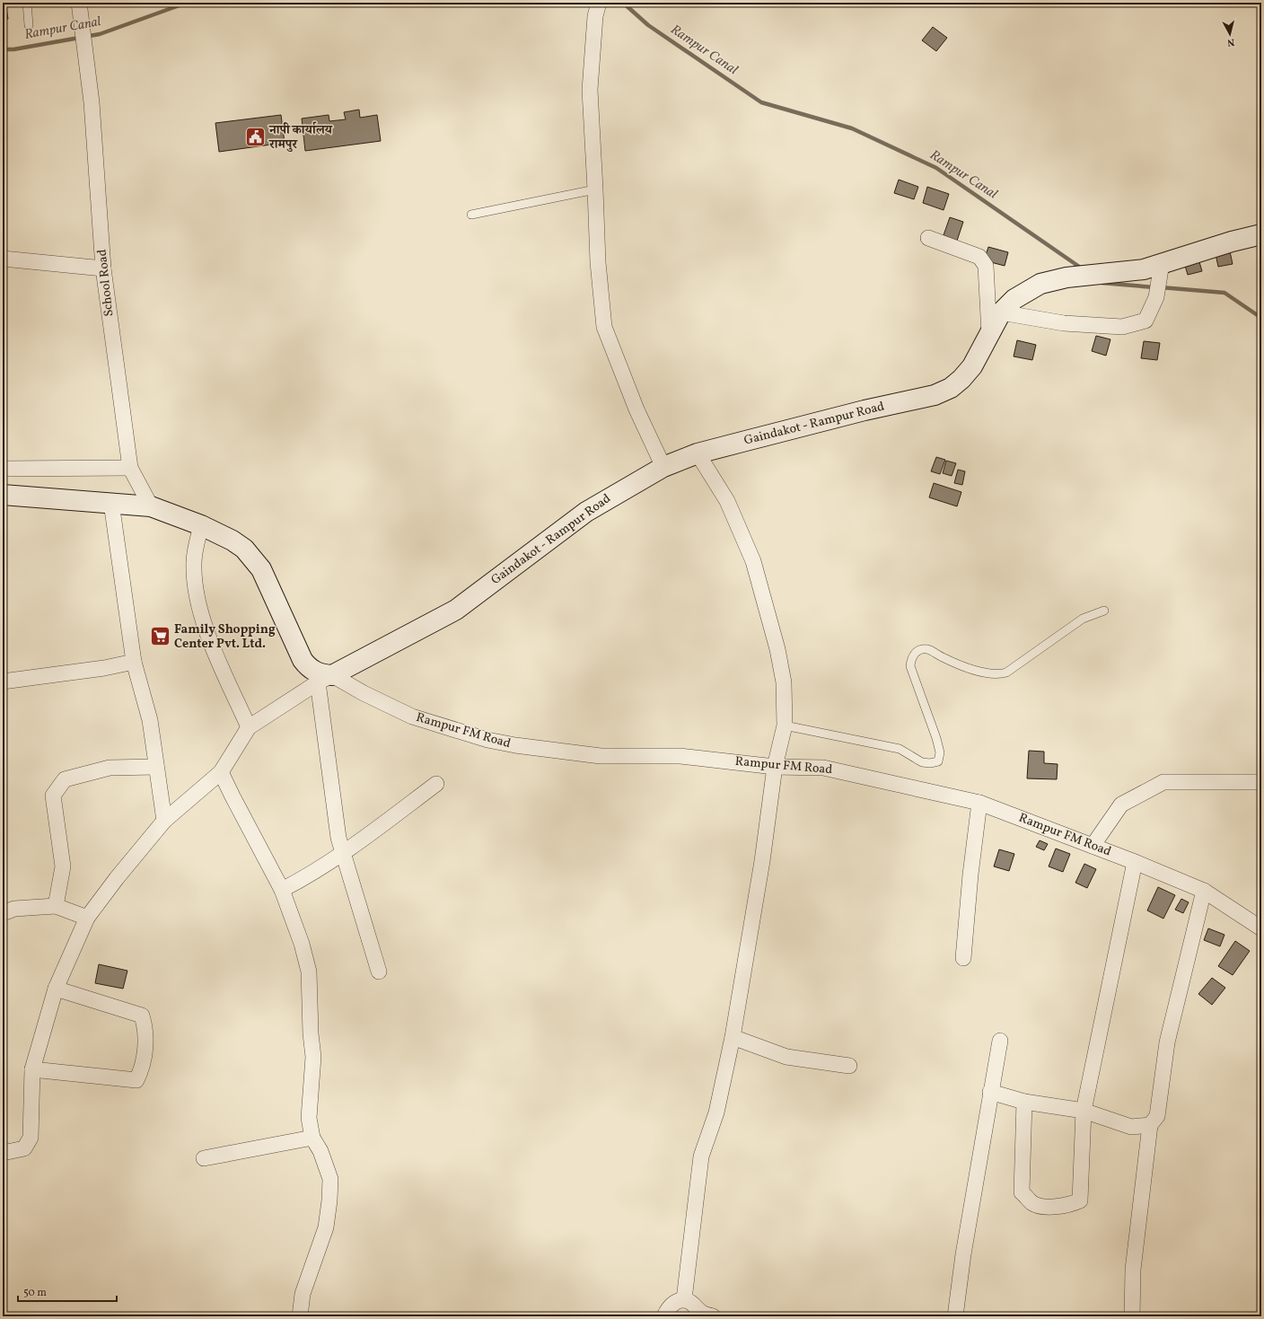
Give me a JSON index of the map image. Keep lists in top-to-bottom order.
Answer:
{
  "streets": {
    "main road": ["Gaindakot - Rampur Road"],
    "street": ["School Road", "Rampur FM Road"]
  },
  "crossings": [
    ["Gaindakot - Rampur Road", "Rampur FM Road"]
  ],
  "water": ["Rampur Canal"],
  "places": {
    "public building": ["नापी कार्यालय रामपुर"],
    "supermarket": ["Family Shopping Center Pvt. Ltd."]
  },
  "scale_bar": "50 m",
  "north": "bottom"
}
